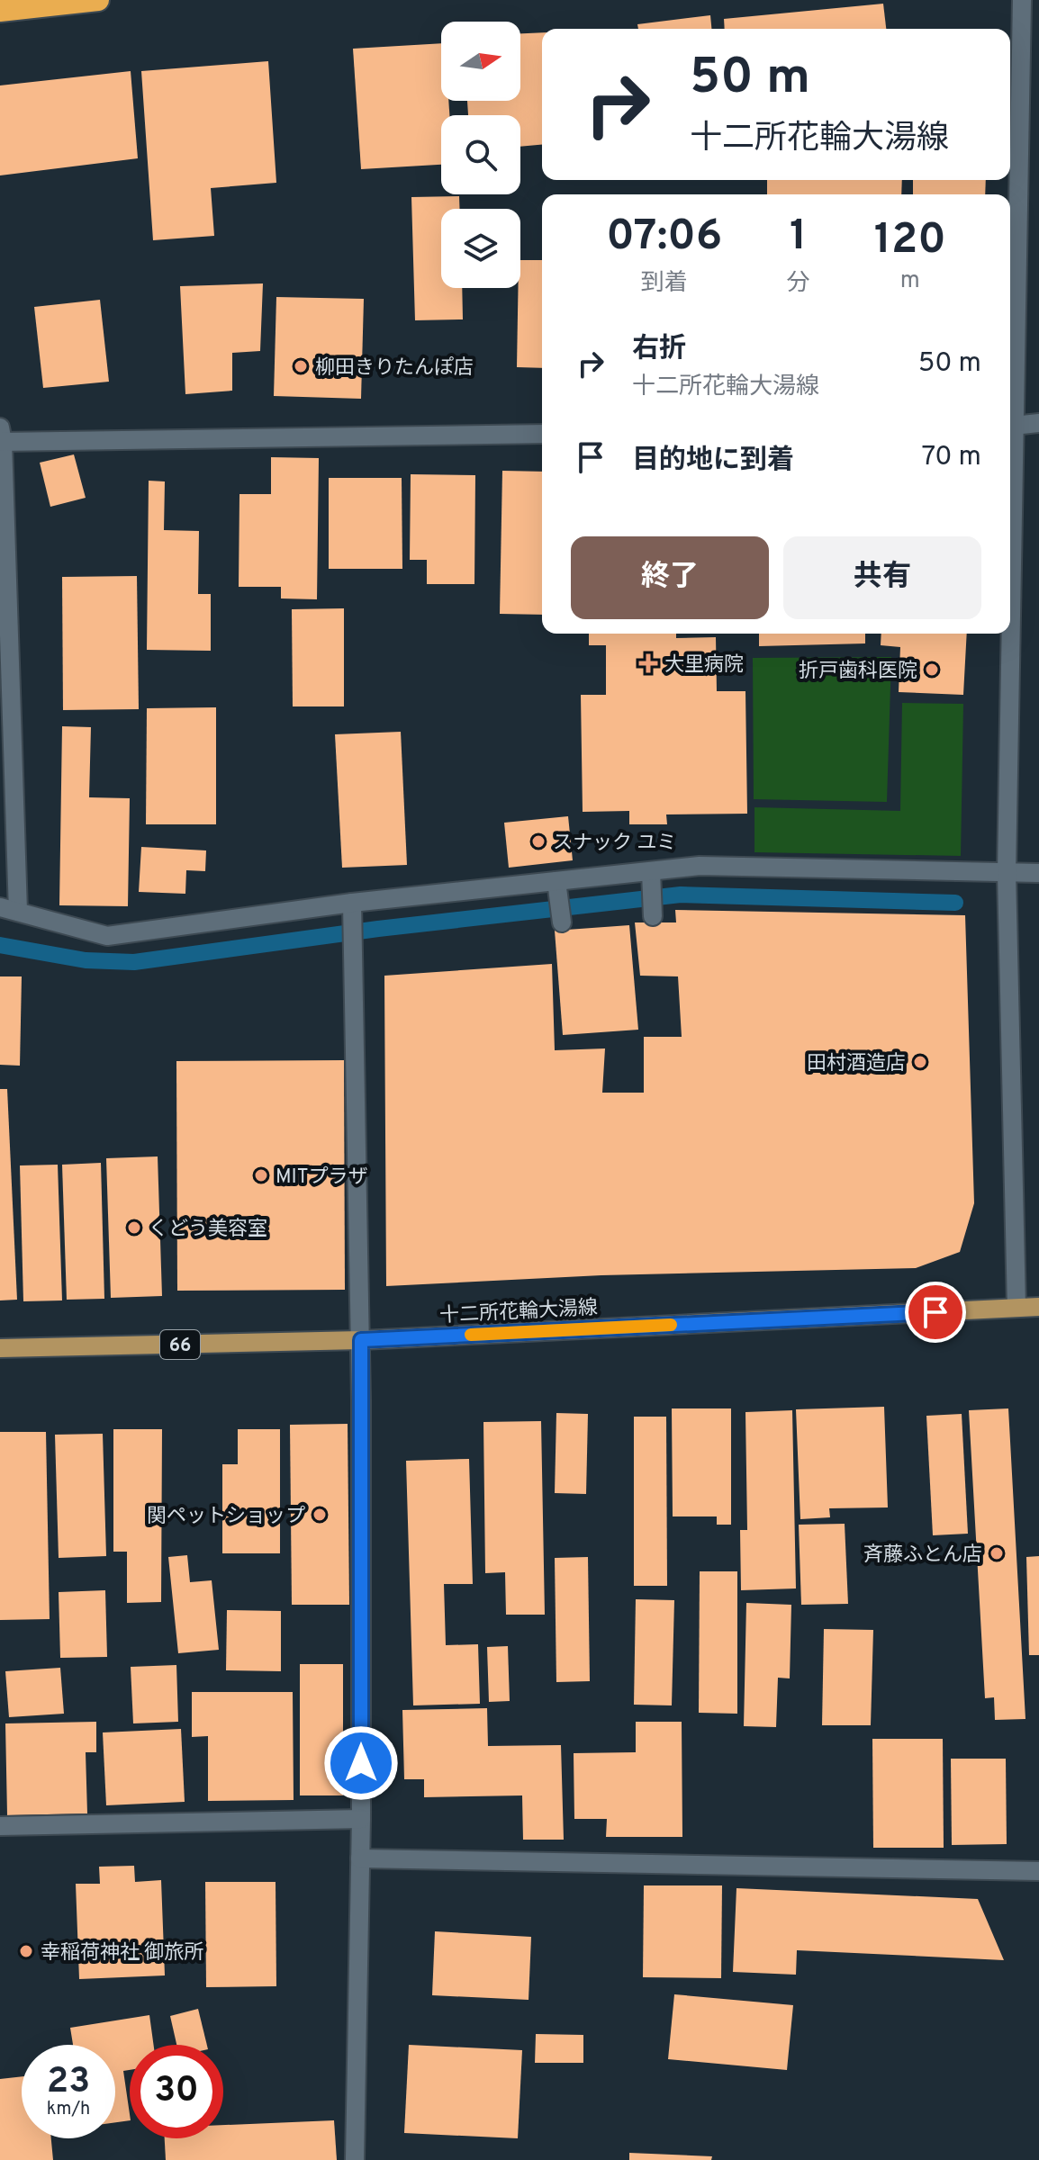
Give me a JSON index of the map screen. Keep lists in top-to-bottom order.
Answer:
{
  "streets": {
    "main road": ["十二所花輪大湯線", "66"]
  },
  "places": {
    "other": [
      "柳田きりたんぽ店",
      "折戸歯科医院",
      "スナック ユミ",
      "田村酒造店",
      "MITプラザ",
      "くどう美容室",
      "関ペットショップ",
      "斉藤ふとん店",
      "幸稲荷神社 御旅所"
    ],
    "health": ["大里病院"]
  },
  "north": "right",
  "page": {
    "turn": ["50 m", "十二所花輪大湯線"],
    "eta": [
      "07:06",
      "到着",
      "1",
      "分",
      "120",
      "m"
    ],
    "list": [
      {
        "name": "右折",
        "note": "十二所花輪大湯線",
        "value": "50 m"
      },
      {
        "name": "目的地に到着",
        "value": "70 m"
      }
    ],
    "buttons": ["終了", "共有"],
    "speed": "23 km/h",
    "limit": "30"
  }
}
